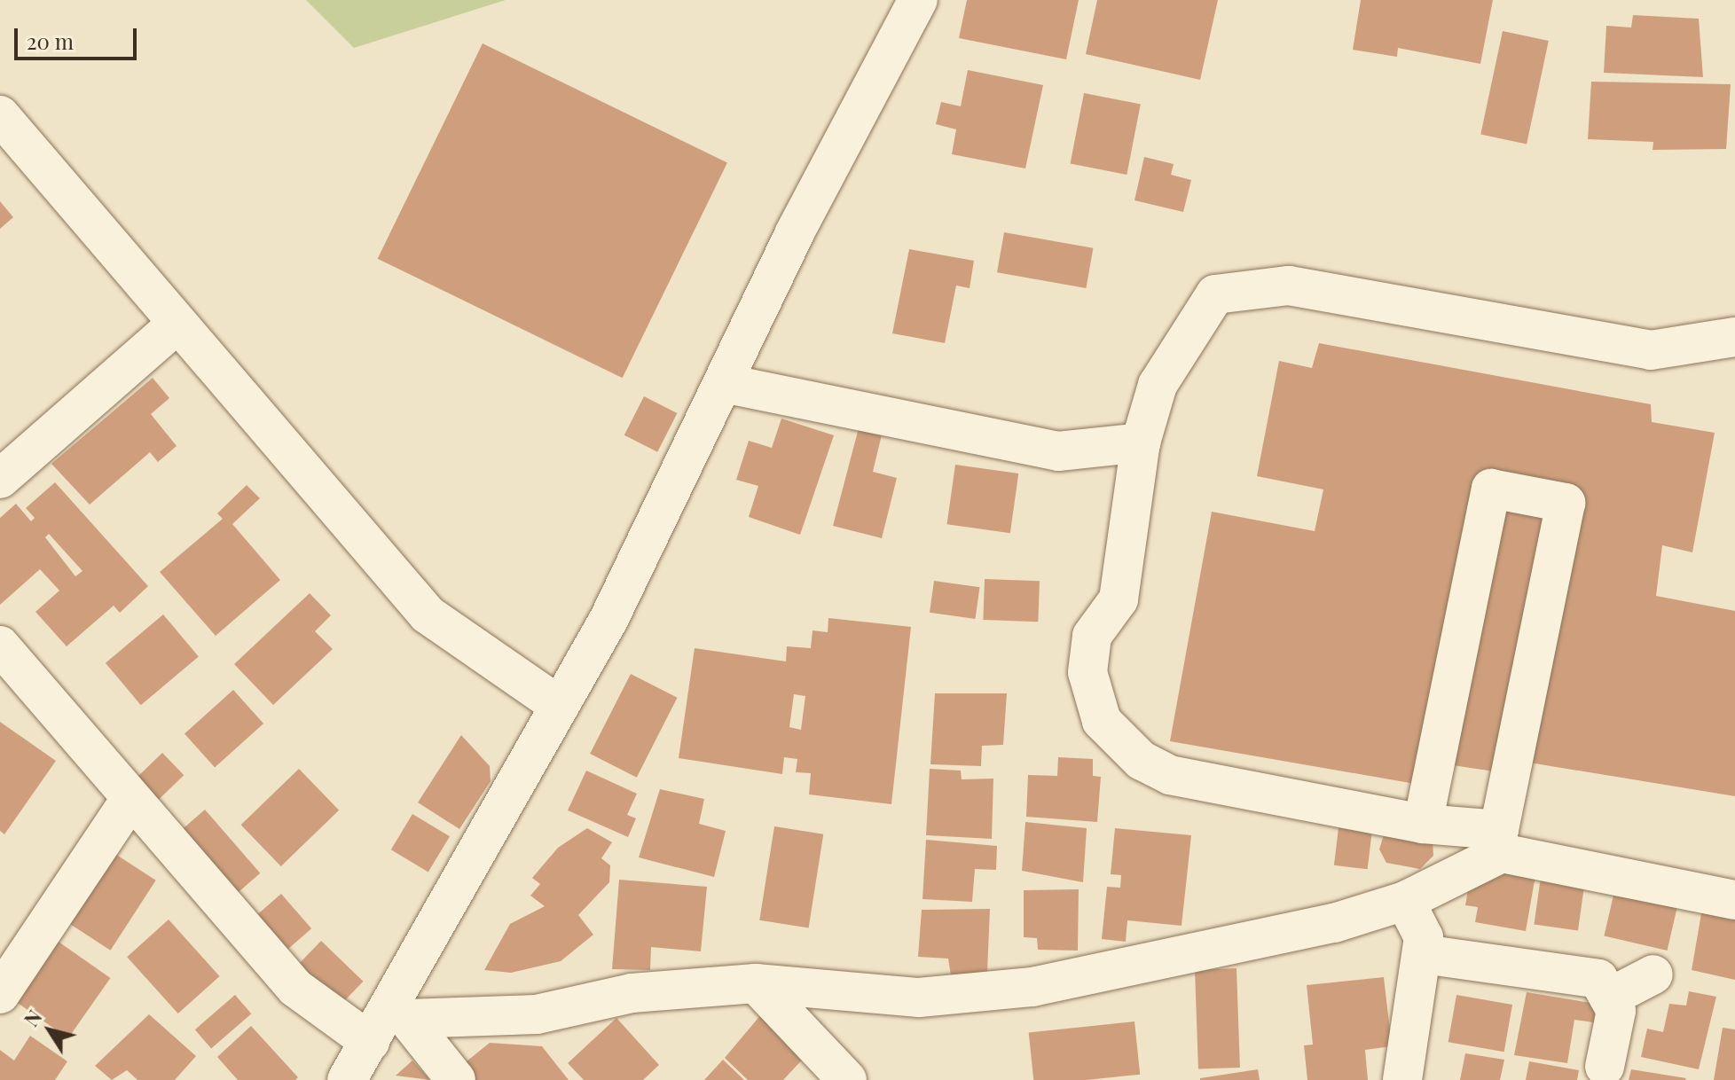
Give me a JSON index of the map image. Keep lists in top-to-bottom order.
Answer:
{
  "scale_bar": "20 m",
  "north": "top left"
}
